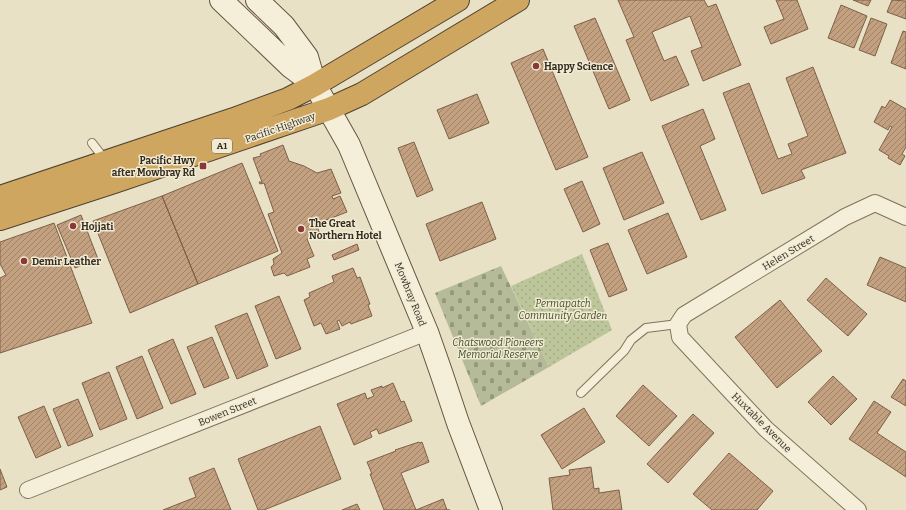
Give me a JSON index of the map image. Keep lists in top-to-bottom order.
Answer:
{
  "streets": {
    "highway": ["Pacific Highway", "A1"],
    "main road": ["Mowbray Road"],
    "street": ["Helen Street", "Bowen Street", "Huxtable Avenue"]
  },
  "crossings": [
    ["Pacific Highway", "Mowbray Road"],
    ["A1", "Mowbray Road"],
    ["Helen Street", "Huxtable Avenue"],
    ["Mowbray Road", "Bowen Street"]
  ],
  "parks": ["Permapatch Community Garden", "Chatswood Pioneers Memorial Reserve"],
  "places": {
    "other": [
      "Happy Science",
      "Hojjati",
      "The Great Northern Hotel",
      "Demir Leather"
    ],
    "transit": ["Pacific Hwy after Mowbray Rd"]
  }
}
